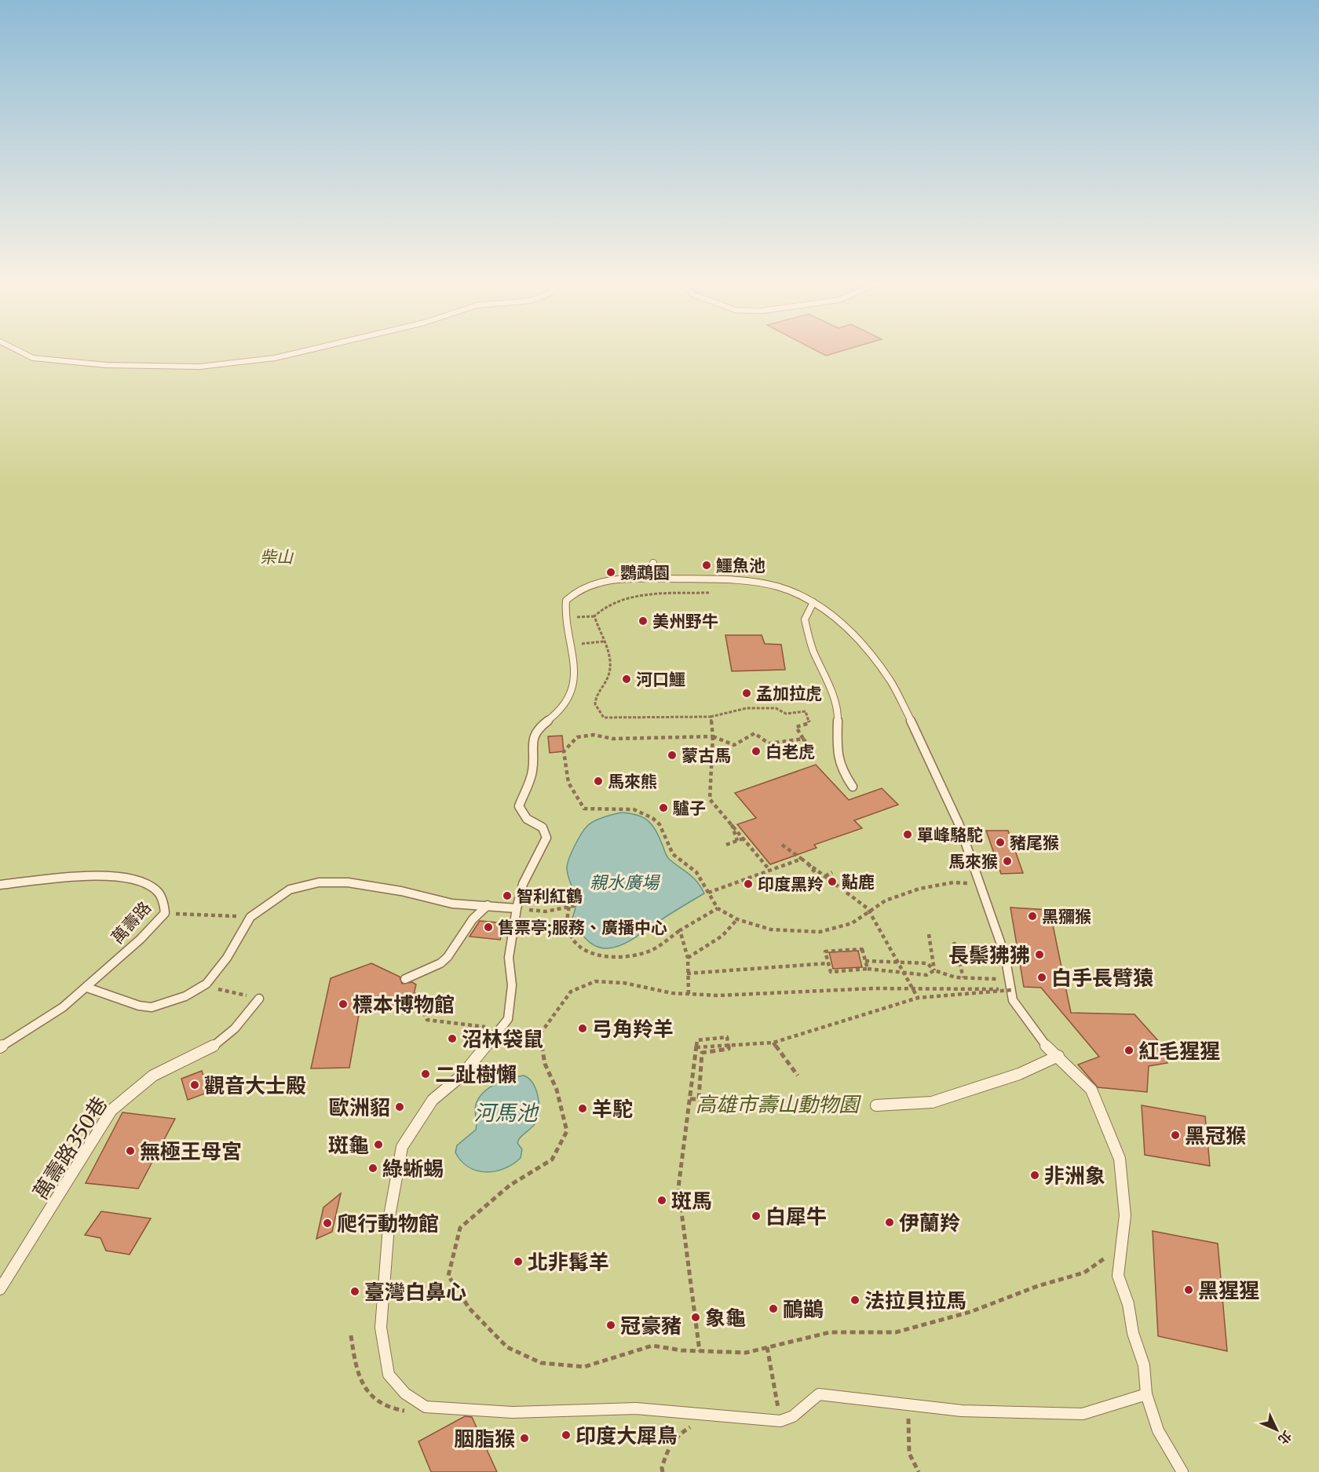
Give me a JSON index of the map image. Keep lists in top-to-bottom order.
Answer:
{
  "streets": {
    "lane": ["萬壽路", "萬壽路350巷"]
  },
  "water": ["親水廣場", "河馬池"],
  "parks": ["柴山", "高雄市壽山動物園"],
  "places": [
    "鱷魚池",
    "鸚鵡園",
    "美州野牛",
    "河口鱷",
    "孟加拉虎",
    "白老虎",
    "蒙古馬",
    "馬來熊",
    "驢子",
    "單峰駱駝",
    "豬尾猴",
    "馬來猴",
    "黇鹿",
    "印度黑羚",
    "智利紅鶴",
    "黑獼猴",
    "售票亭;服務、廣播中心",
    "長鬃狒狒",
    "白手長臂猿",
    "標本博物館",
    "弓角羚羊",
    "沼林袋鼠",
    "紅毛猩猩",
    "二趾樹懶",
    "觀音大士殿",
    "歐洲貂",
    "羊駝",
    "黑冠猴",
    "斑龜",
    "無極王母宮",
    "綠蜥蜴",
    "非洲象",
    "斑馬",
    "白犀牛",
    "伊蘭羚",
    "爬行動物館",
    "北非髯羊",
    "黑猩猩",
    "臺灣白鼻心",
    "法拉貝拉馬",
    "鴯鶓",
    "象龜",
    "冠豪豬",
    "印度大犀鳥",
    "胭脂猴"
  ],
  "north": "bottom right"
}
